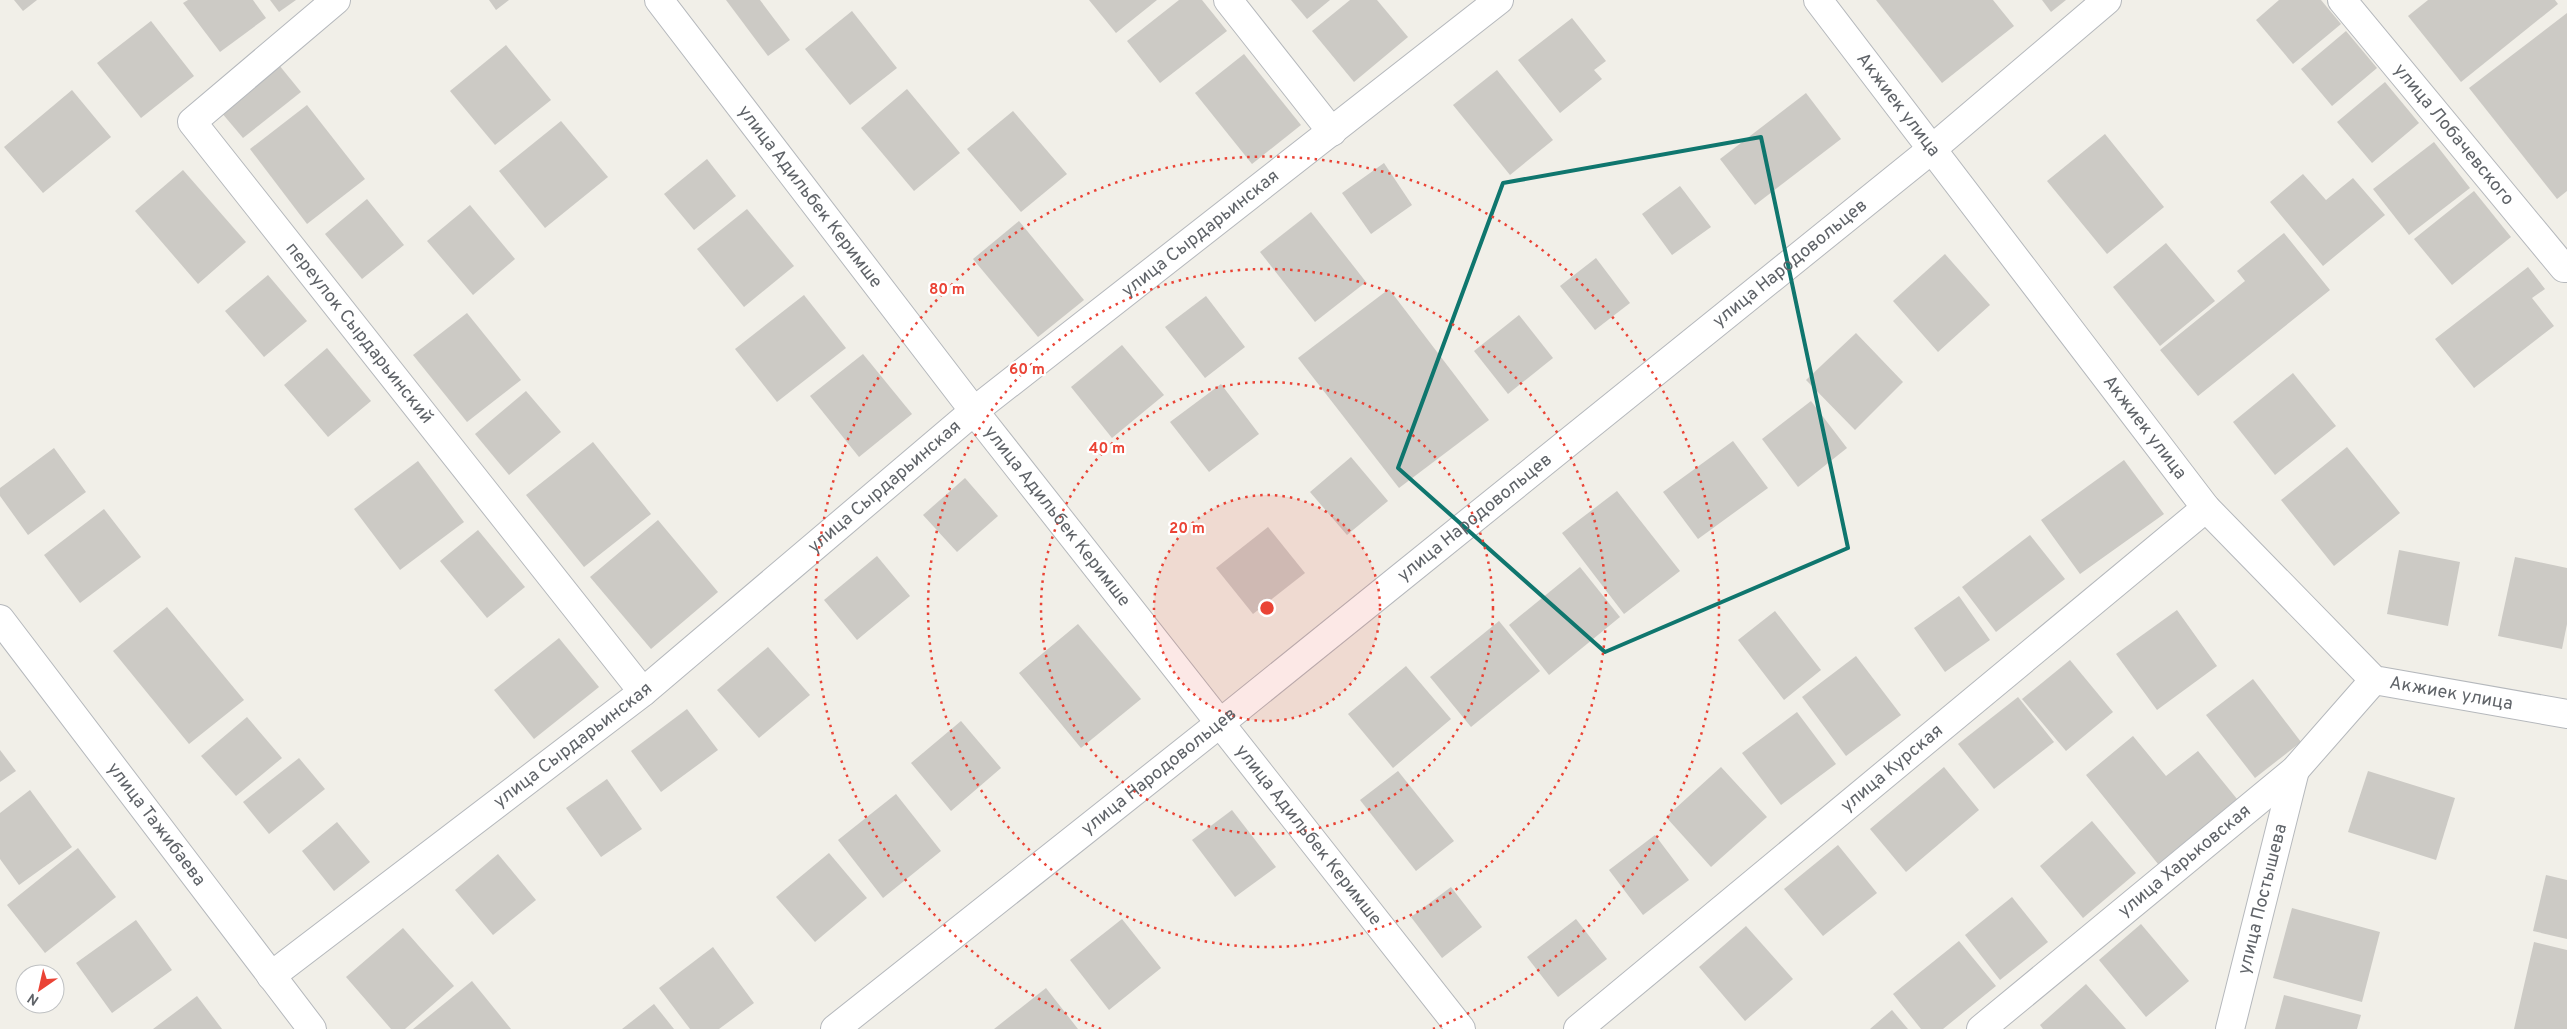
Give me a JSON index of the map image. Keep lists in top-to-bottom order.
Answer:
{
  "streets": {
    "street": [
      "Акжиек улица",
      "улица Лобачевского",
      "улица Адильбек Керимше",
      "улица Сырдарьинская",
      "улица Народовольцев",
      "переулок Сырдарьинский",
      "улица Курская",
      "улица Тажибаева",
      "улица Харьковская",
      "улица Постышева"
    ]
  },
  "crossings": [
    ["Акжиек улица", "улица Народовольцев"],
    ["Акжиек улица", "улица Курская"],
    ["Акжиек улица", "улица Харьковская"],
    ["улица Адильбек Керимше", "улица Сырдарьинская"],
    ["улица Адильбек Керимше", "улица Народовольцев"],
    ["улица Сырдарьинская", "переулок Сырдарьинский"],
    ["улица Сырдарьинская", "улица Тажибаева"],
    ["улица Харьковская", "улица Постышева"]
  ],
  "north": "bottom left",
  "rings": [
    "80 m",
    "60 m",
    "40 m",
    "20 m"
  ]
}
